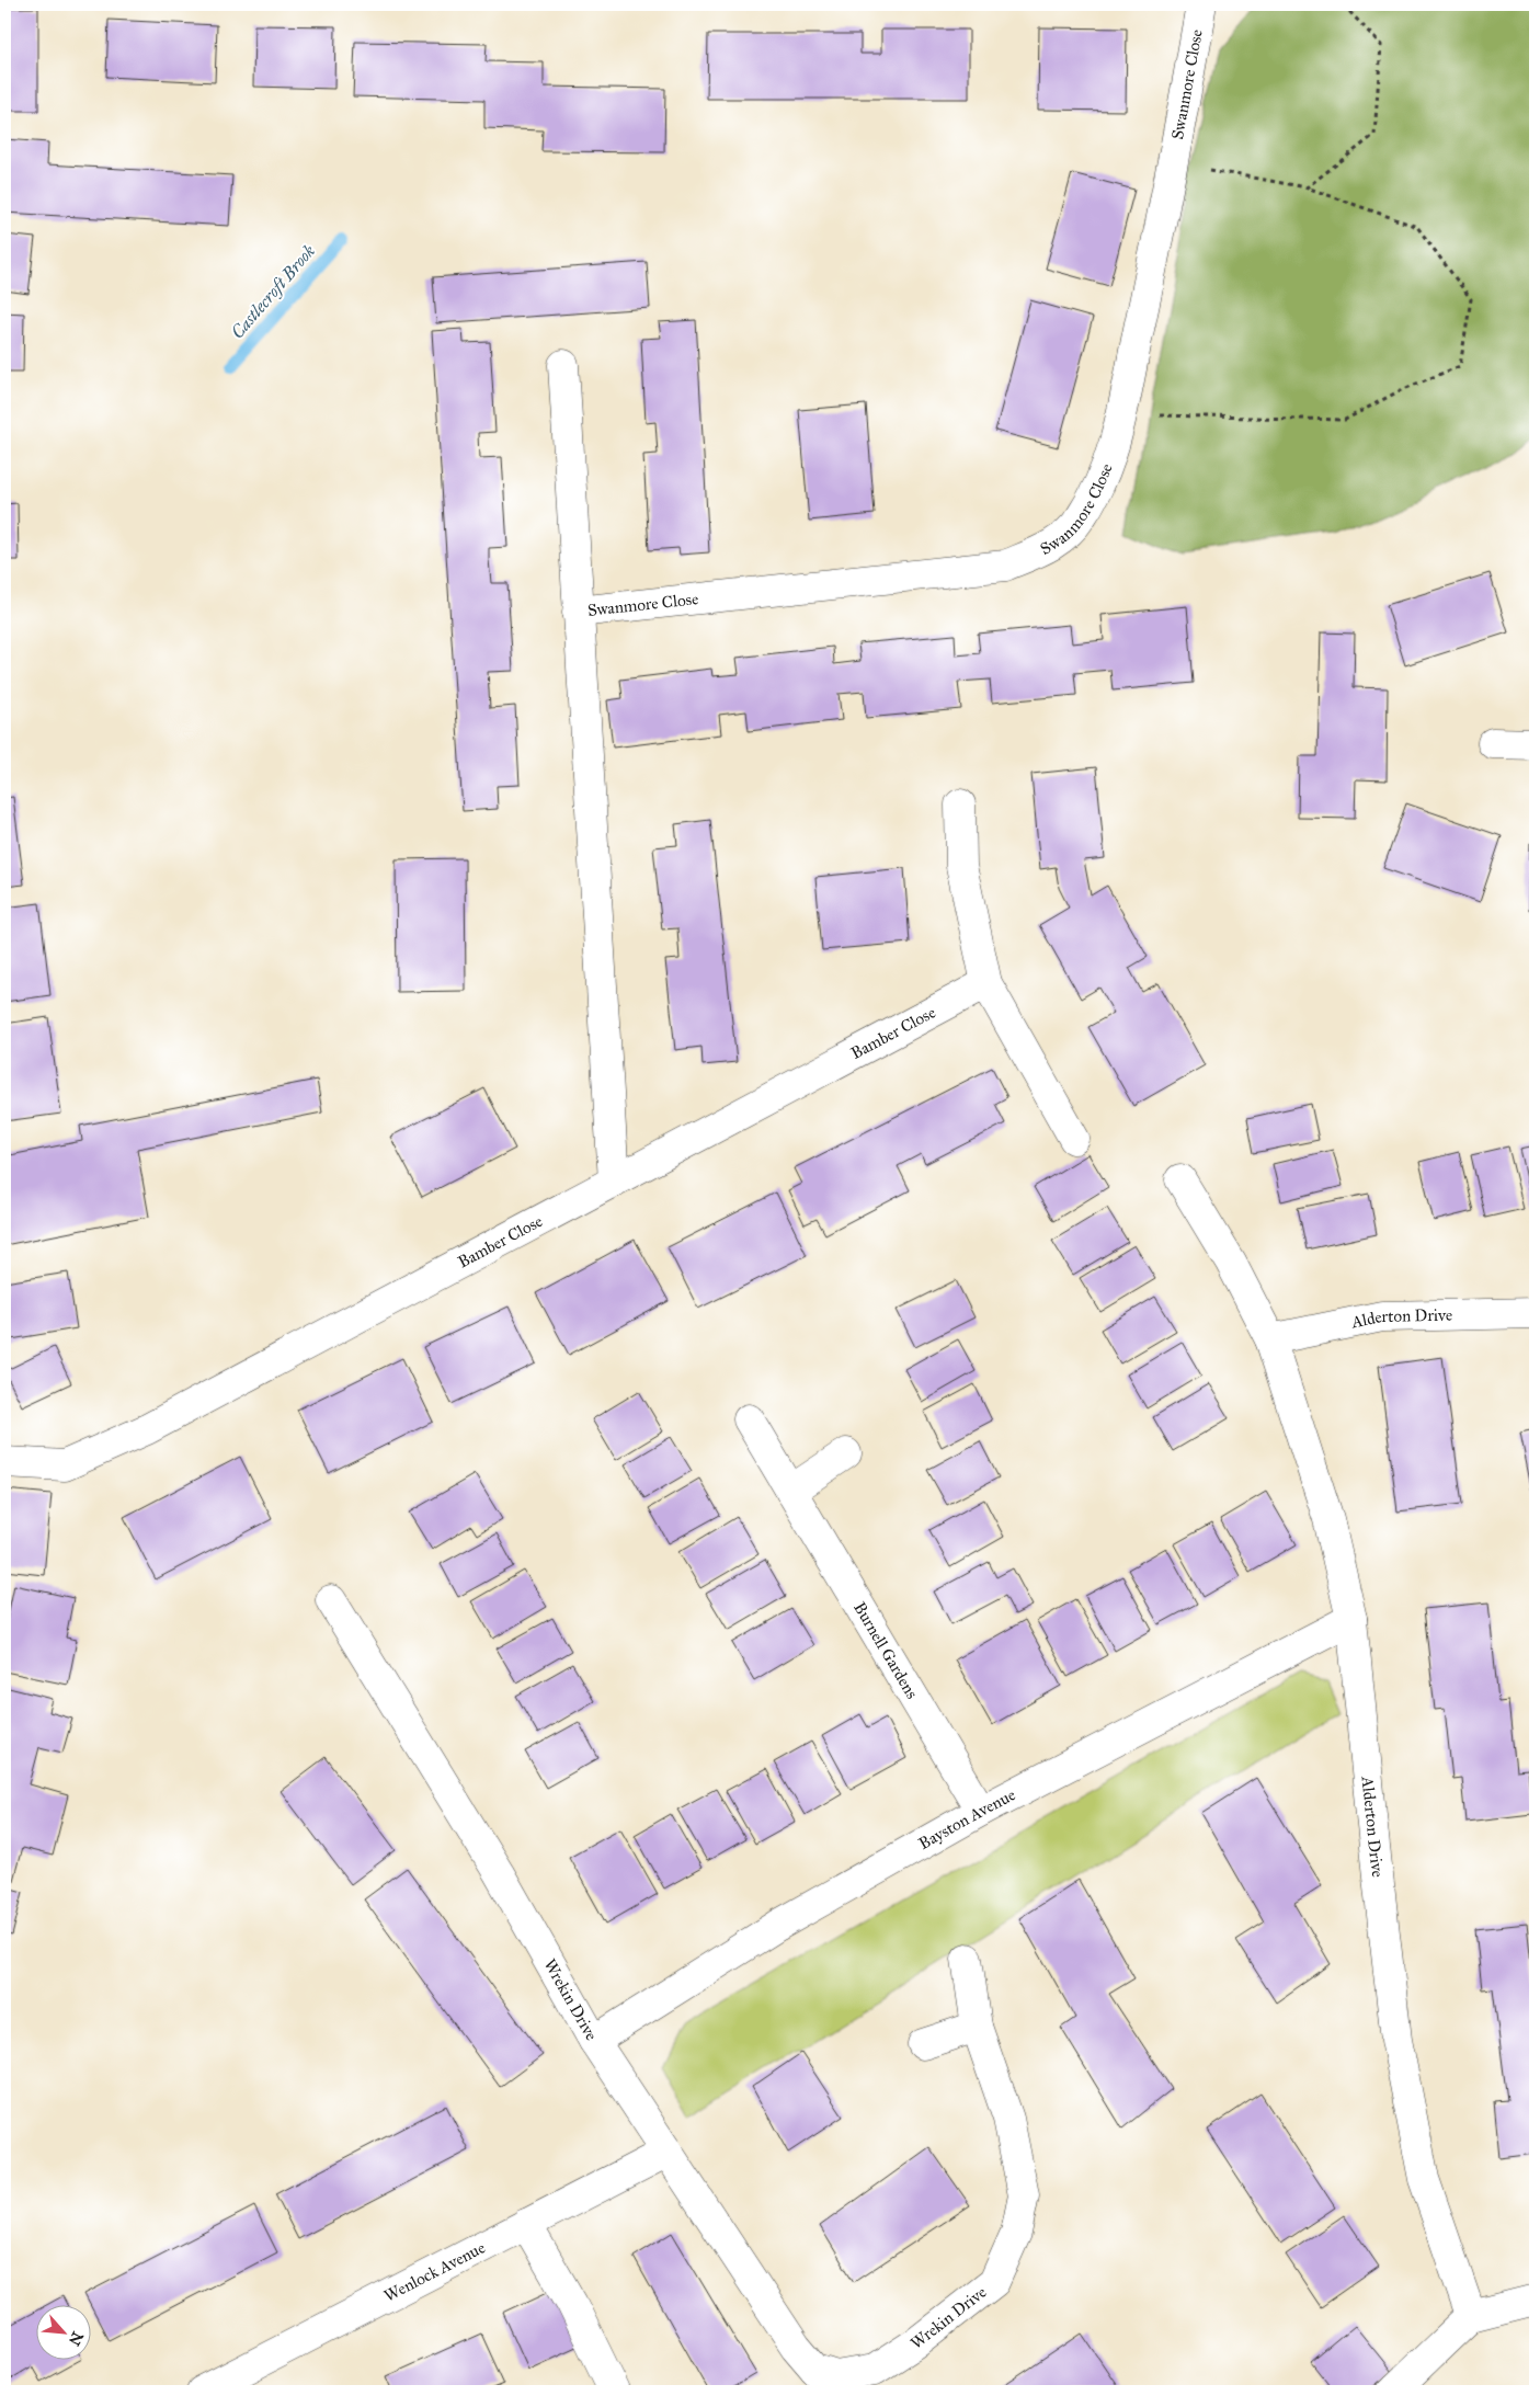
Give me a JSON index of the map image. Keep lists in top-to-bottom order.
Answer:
{
  "streets": {
    "street": [
      "Swanmore Close",
      "Bamber Close",
      "Alderton Drive",
      "Burnell Gardens",
      "Bayston Avenue",
      "Wrekin Drive",
      "Wenlock Avenue"
    ]
  },
  "crossings": [
    ["Alderton Drive", "Bayston Avenue"],
    ["Burnell Gardens", "Bayston Avenue"],
    ["Bayston Avenue", "Wrekin Drive"],
    ["Wrekin Drive", "Wenlock Avenue"]
  ],
  "water": ["Castlecroft Brook"],
  "north": "bottom right"
}
